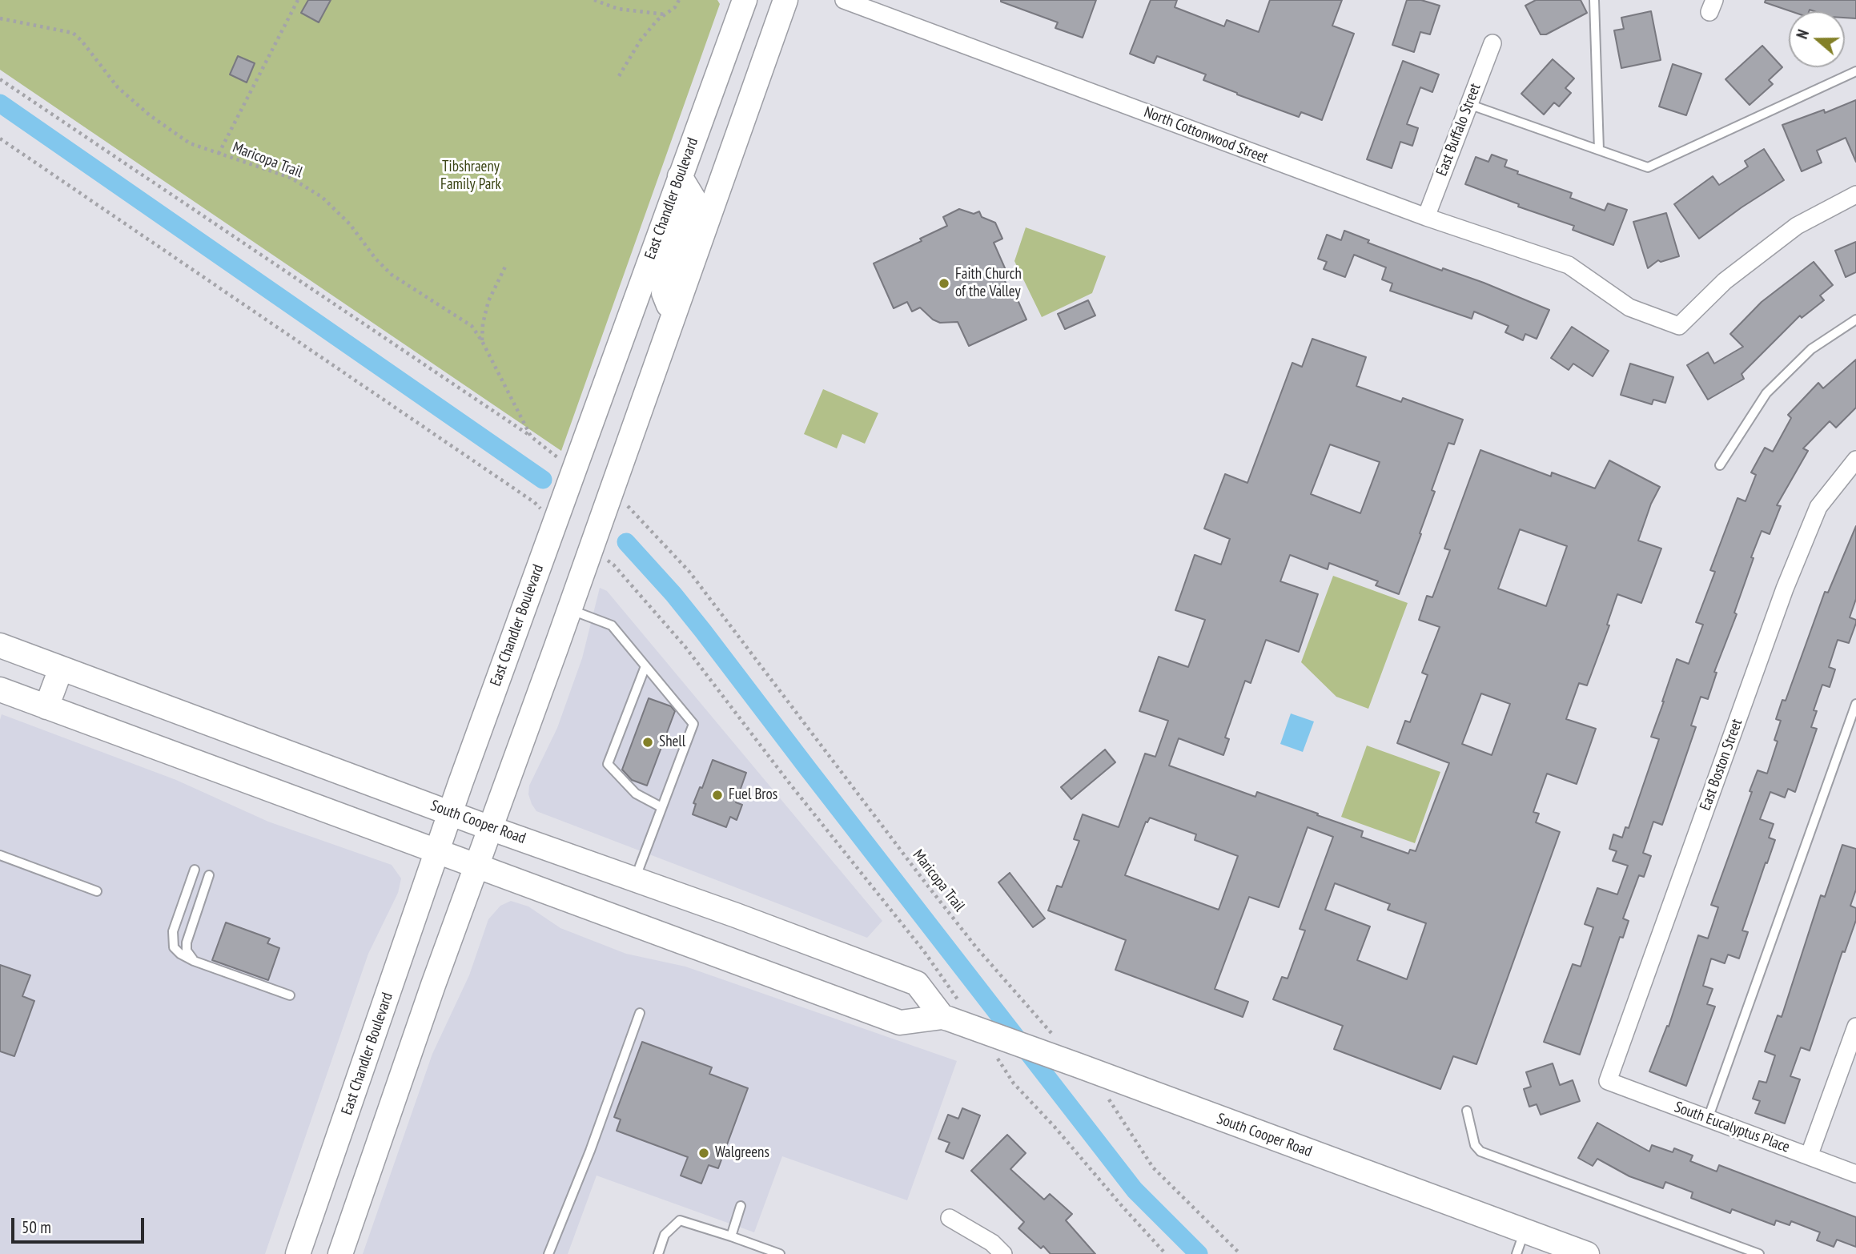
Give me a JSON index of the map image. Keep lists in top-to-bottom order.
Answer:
{
  "streets": {
    "main road": ["East Chandler Boulevard", "South Cooper Road"],
    "street": [
      "East Buffalo Street",
      "North Cottonwood Street",
      "East Boston Street",
      "South Eucalyptus Place"
    ],
    "path": ["Maricopa Trail"]
  },
  "crossings": [
    ["East Buffalo Street", "North Cottonwood Street"],
    ["East Chandler Boulevard", "South Cooper Road"],
    ["East Boston Street", "South Eucalyptus Place"]
  ],
  "parks": ["Tibshraeny Family Park"],
  "places": [
    "Faith Church of the Valley",
    "Shell",
    "Fuel Bros",
    "Walgreens"
  ],
  "scale_bar": "50 m",
  "north": "left"
}
